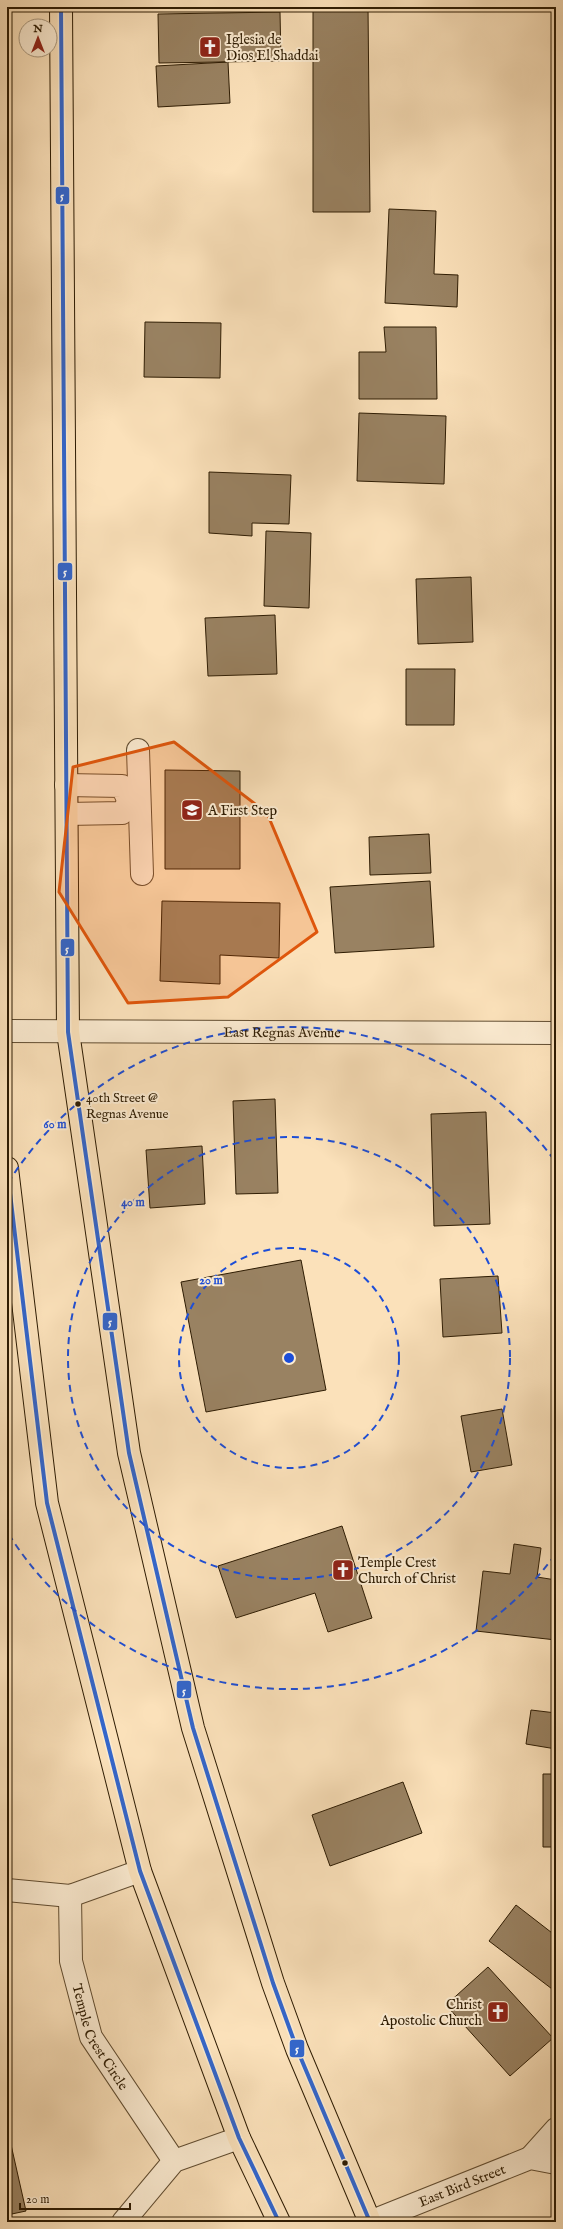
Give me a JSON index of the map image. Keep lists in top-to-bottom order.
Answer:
{
  "streets": {
    "street": ["East Regnas Avenue", "Temple Crest Circle", "East Bird Street"]
  },
  "places": {
    "church": ["Iglesia de Dios El Shaddai", "Temple Crest Church of Christ", "Christ Apostolic Church"],
    "school or university": ["A First Step"],
    "other": ["40th Street @ Regnas Avenue"]
  },
  "lines": ["transit line 5"],
  "scale_bar": "20 m",
  "north": "top",
  "rings": ["60 m", "40 m", "20 m"]
}
